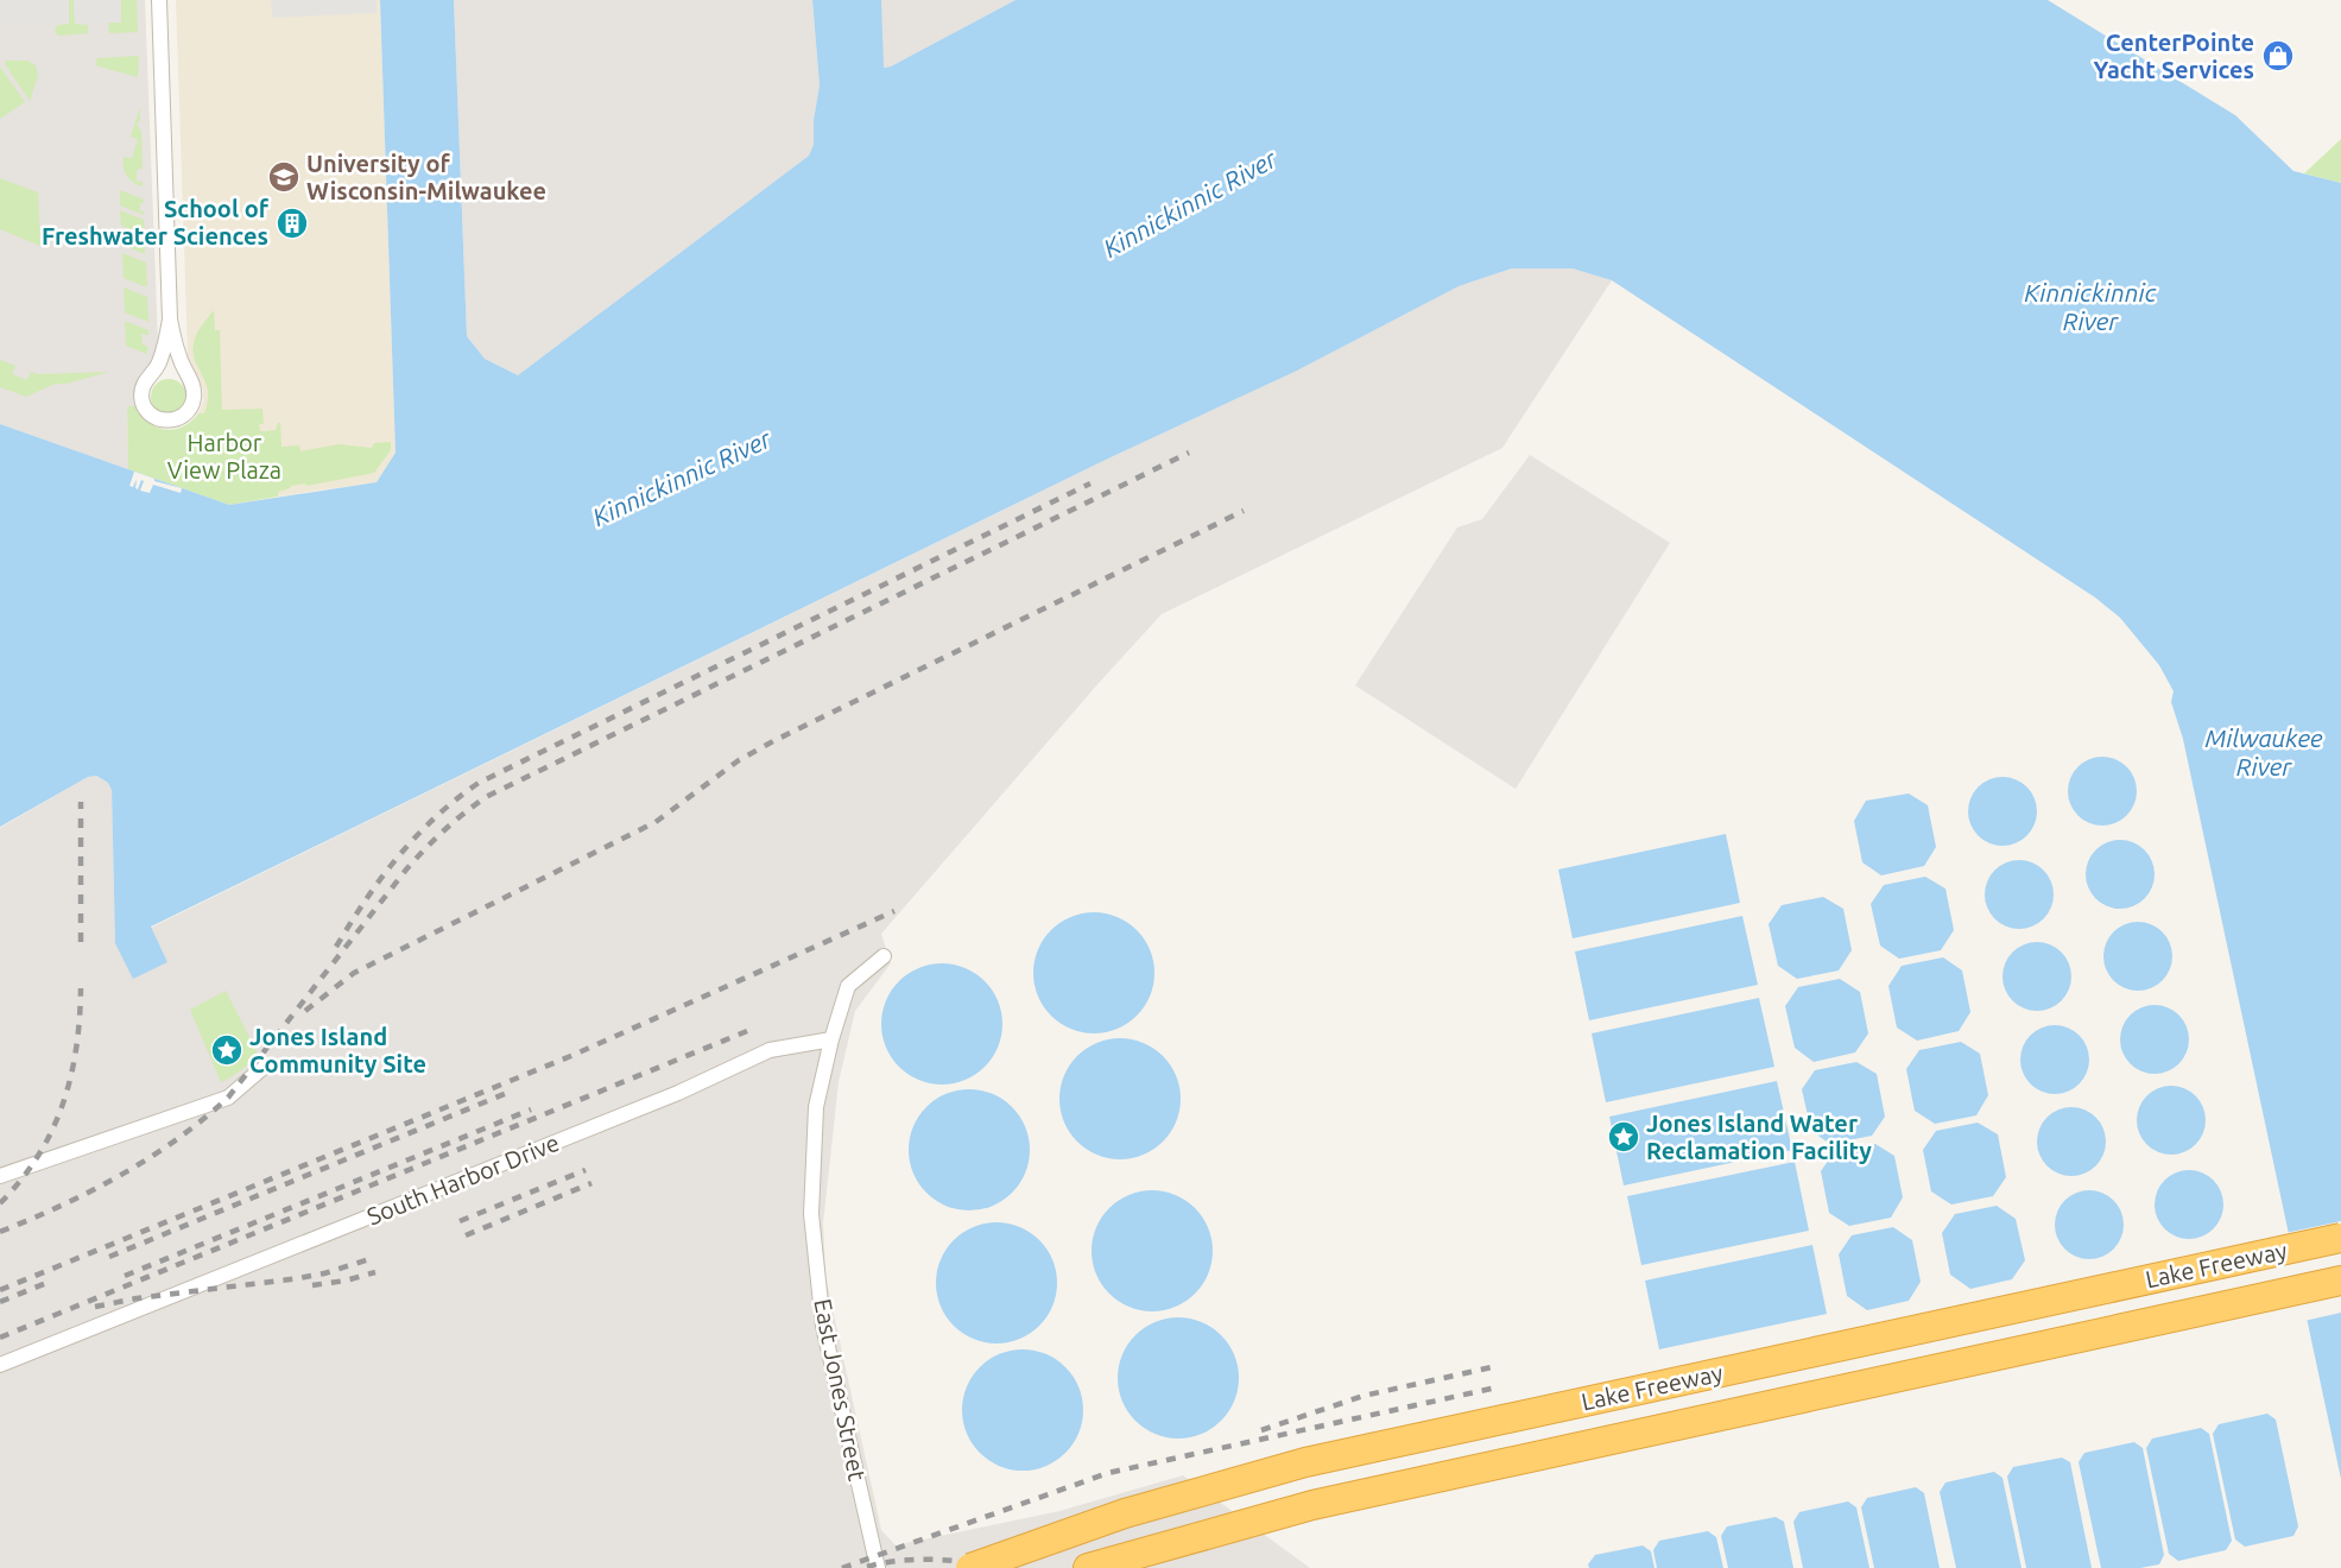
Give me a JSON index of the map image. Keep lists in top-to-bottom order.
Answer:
{
  "streets": {
    "highway": ["Lake Freeway"],
    "street": ["South Harbor Drive", "East Jones Street"]
  },
  "crossings": [
    ["South Harbor Drive", "East Jones Street"]
  ],
  "water": ["Kinnickinnic River", "Milwaukee River"],
  "parks": ["Harbor View Plaza"],
  "places": {
    "shop": ["CenterPointe Yacht Services"],
    "school or university": ["University of Wisconsin-Milwaukee"],
    "building": ["School of Freshwater Sciences"],
    "place": ["Jones Island Community Site", "Jones Island Water Reclamation Facility"]
  }
}
